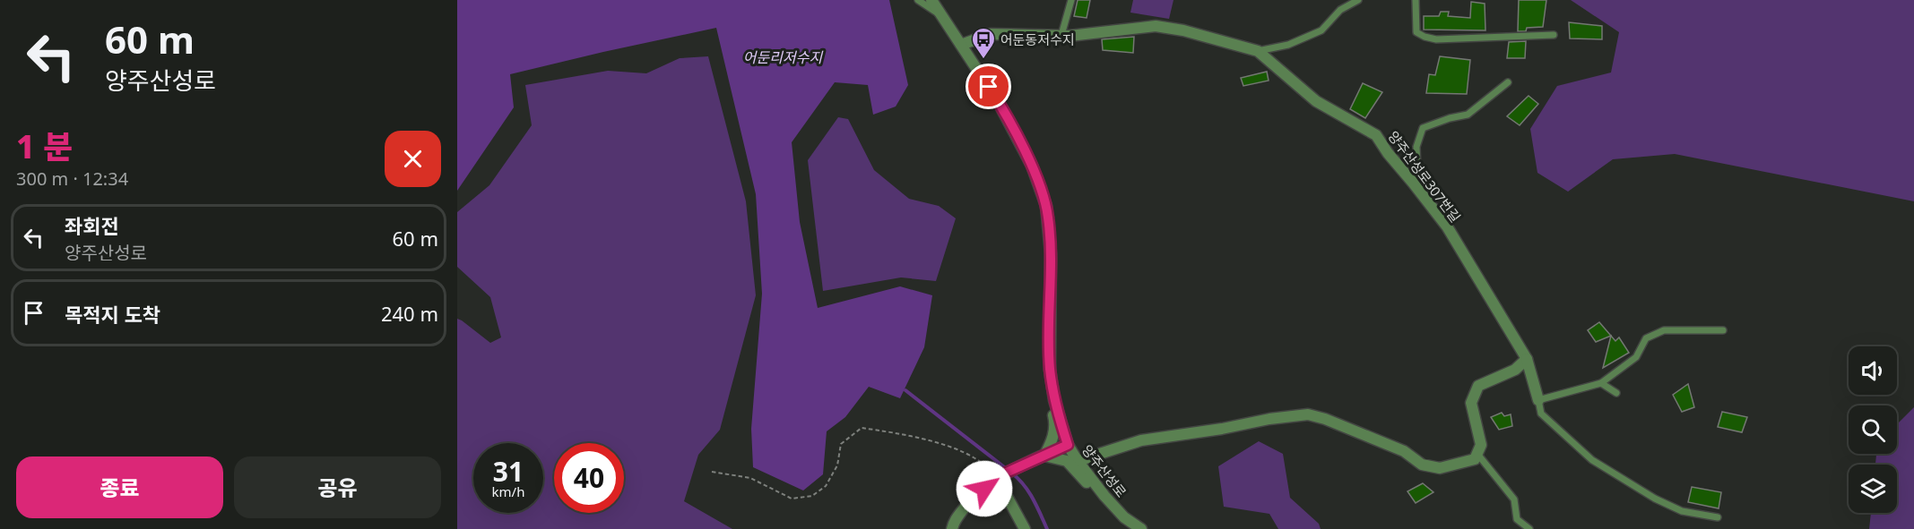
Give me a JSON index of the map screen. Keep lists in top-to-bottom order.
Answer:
{
  "streets": {
    "street": ["양주산성로307번길", "양주산성로"]
  },
  "crossings": [
    ["양주산성로307번길", "양주산성로"]
  ],
  "water": ["어둔리저수지"],
  "places": {
    "bus stop": ["어둔동저수지"]
  },
  "page": {
    "turn": ["60 m", "양주산성로"],
    "heading": ["1 분", "300 m · 12:34"],
    "list": [
      {
        "name": "좌회전",
        "note": "양주산성로",
        "value": "60 m"
      },
      {
        "name": "목적지 도착",
        "value": "240 m"
      }
    ],
    "speed": "31 km/h",
    "limit": "40",
    "buttons": ["종료", "공유"]
  }
}
